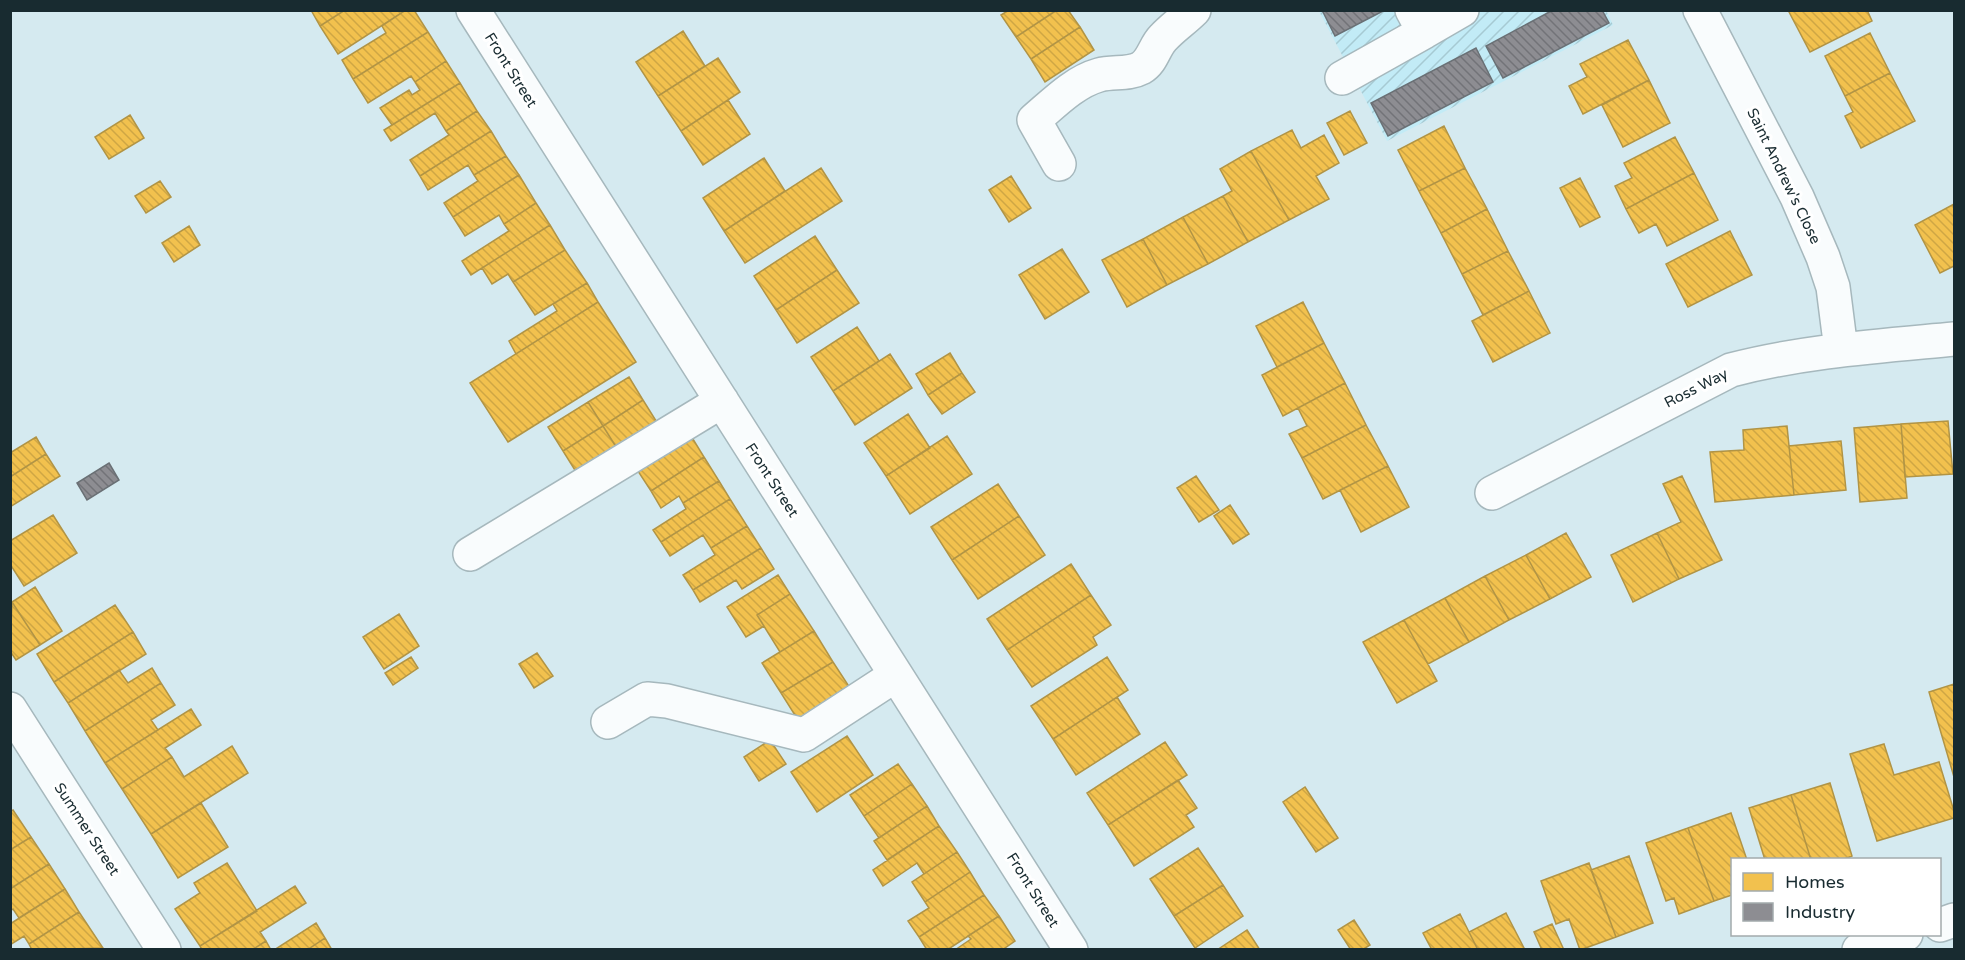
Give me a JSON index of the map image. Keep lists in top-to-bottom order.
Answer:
{
  "streets": {
    "street": [
      "Front Street",
      "Saint Andrew's Close",
      "Ross Way",
      "Summer Street"
    ]
  },
  "crossings": [
    ["Saint Andrew's Close", "Ross Way"]
  ],
  "legend": ["Homes", "Industry"]
}
